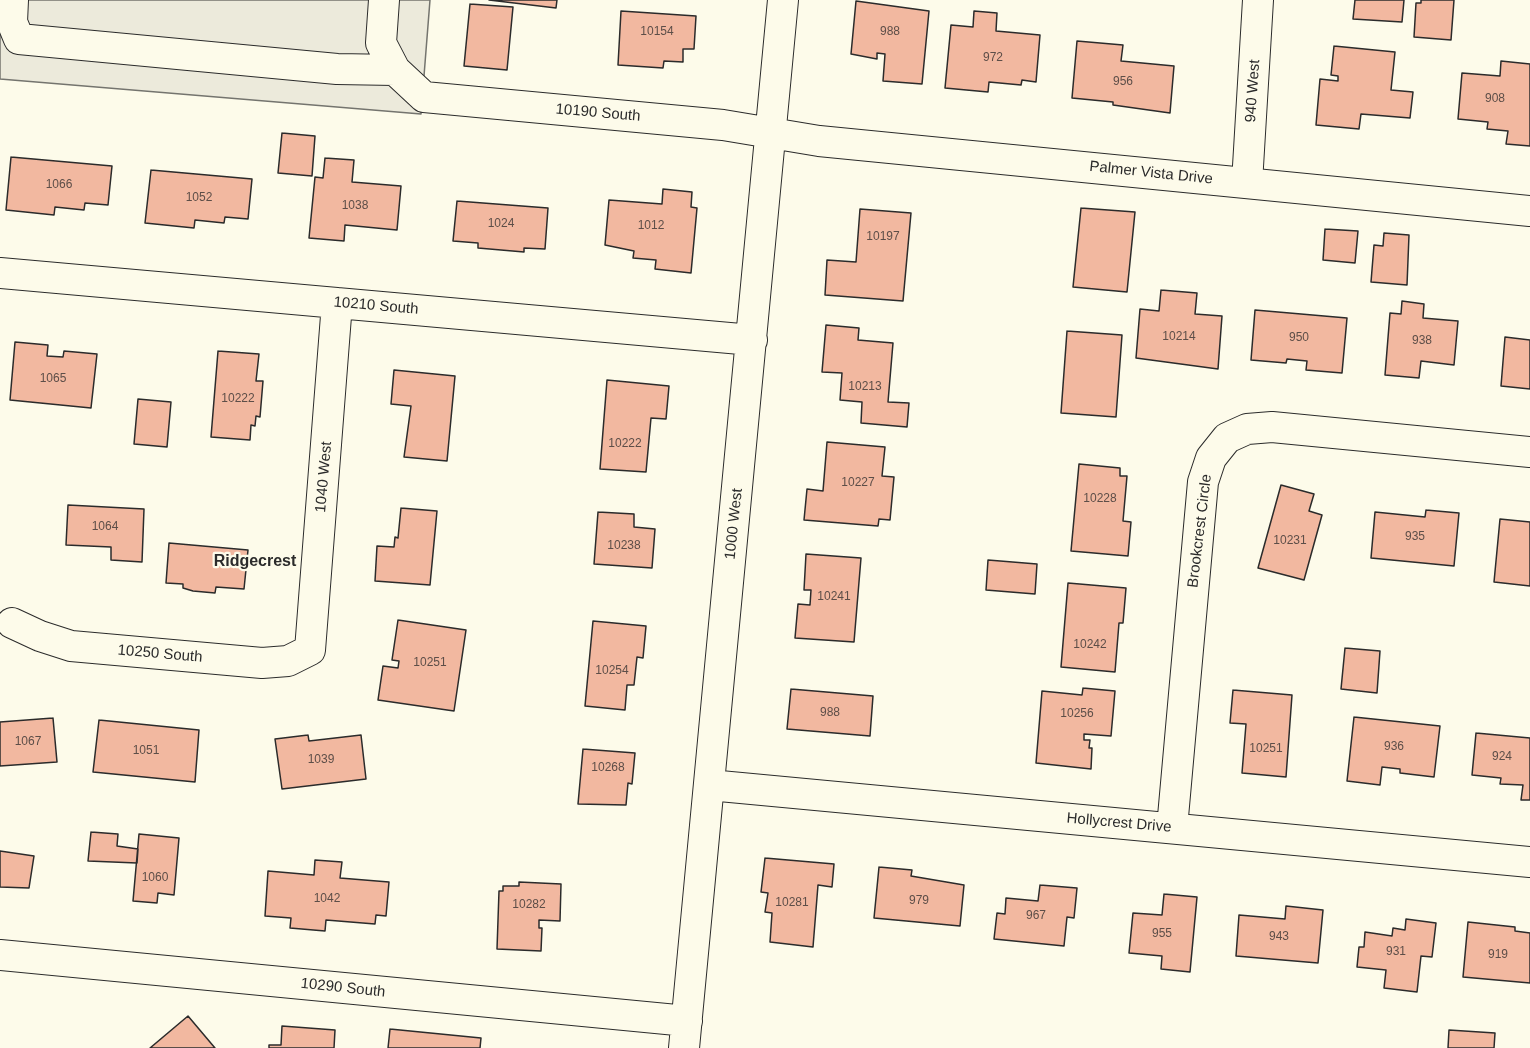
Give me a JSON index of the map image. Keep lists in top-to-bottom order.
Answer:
{
  "streets": {
    "street": [
      "940 West",
      "10190 South",
      "Palmer Vista Drive",
      "10210 South",
      "1040 West",
      "1000 West",
      "Brookcrest Circle",
      "10250 South",
      "Hollycrest Drive",
      "10290 South"
    ]
  },
  "crossings": [
    ["940 West", "Palmer Vista Drive"],
    ["10190 South", "Palmer Vista Drive"],
    ["10190 South", "1000 West"],
    ["Palmer Vista Drive", "1000 West"],
    ["10210 South", "1040 West"],
    ["10210 South", "1000 West"],
    ["1040 West", "10250 South"],
    ["1000 West", "Hollycrest Drive"],
    ["1000 West", "10290 South"],
    ["Brookcrest Circle", "Hollycrest Drive"]
  ],
  "districts": ["Ridgecrest"],
  "house_numbers": [
    "10154",
    "988",
    "972",
    "956",
    "908",
    "1066",
    "1052",
    "1038",
    "1024",
    "1012",
    "10197",
    "10214",
    "950",
    "938",
    "1065",
    "10213",
    "10222",
    "10222",
    "10227",
    "10228",
    "1064",
    "935",
    "10231",
    "10238",
    "10241",
    "10242",
    "10251",
    "10254",
    "988",
    "10256",
    "1067",
    "936",
    "10251",
    "1051",
    "924",
    "1039",
    "10268",
    "1060",
    "1042",
    "979",
    "10281",
    "10282",
    "967",
    "955",
    "943",
    "931",
    "919"
  ]
}
